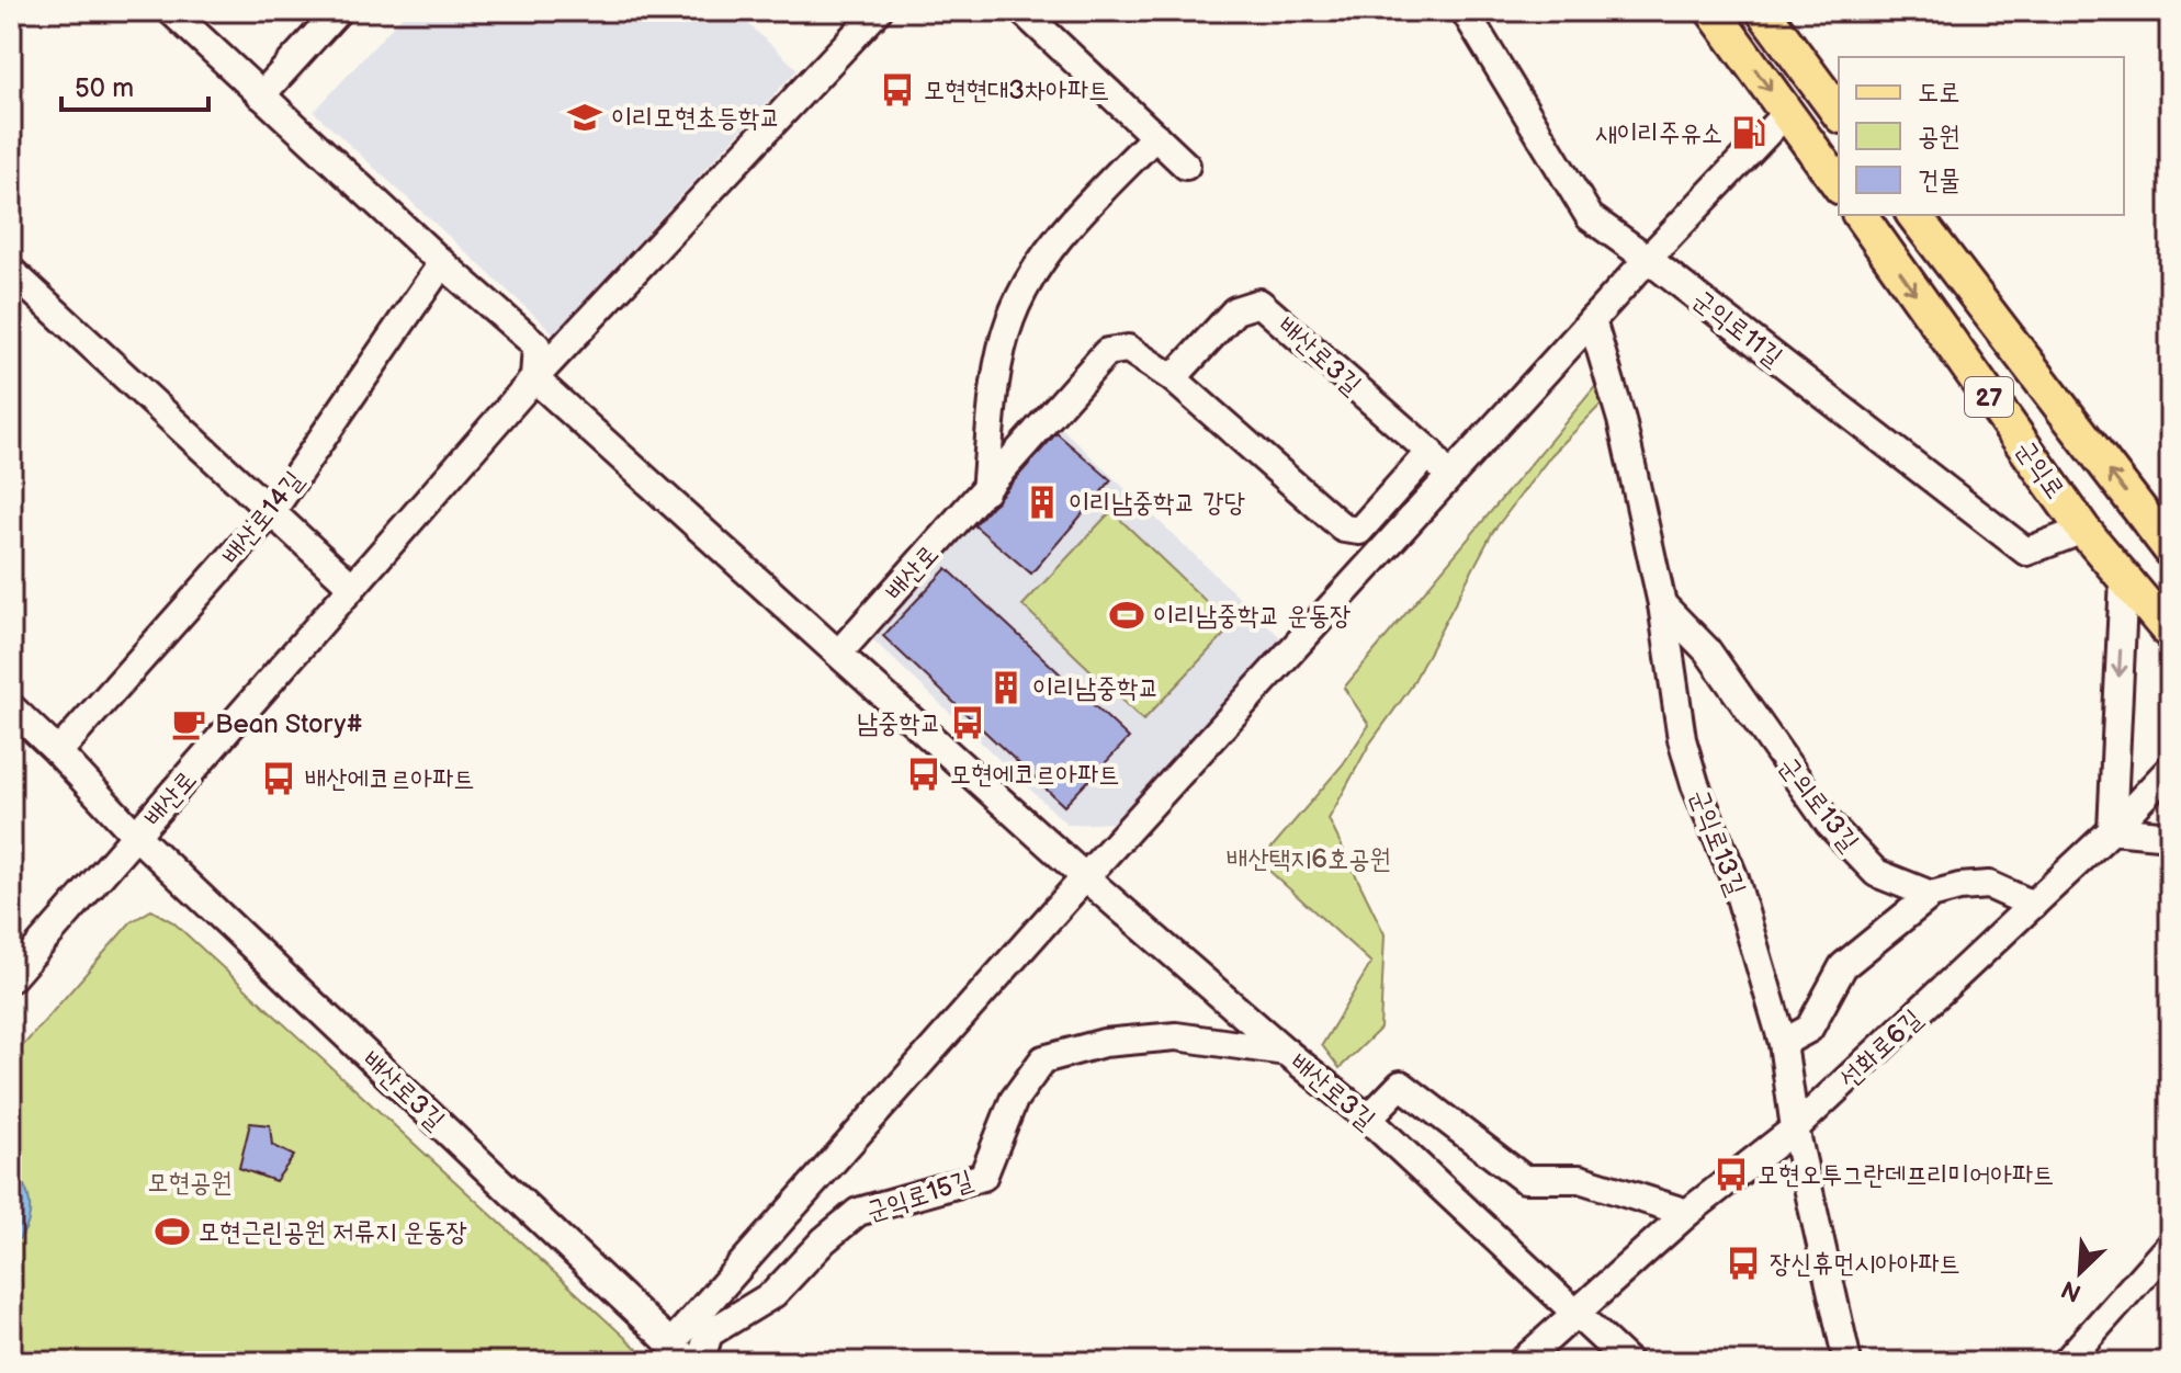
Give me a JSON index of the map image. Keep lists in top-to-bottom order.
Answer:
{
  "streets": {
    "main road": ["27", "군익로"],
    "street": [
      "군익로11길",
      "배산로3길",
      "배산로14길",
      "배산로",
      "군의로13길",
      "군익로13길",
      "선화로6길",
      "군익로15길"
    ]
  },
  "crossings": [
    ["군익로11길", "배산로3길"],
    ["군익로11길", "군익로"],
    ["배산로3길", "배산로14길"],
    ["배산로3길", "배산로"],
    ["배산로3길", "군익로13길"],
    ["배산로3길", "선화로6길"],
    ["배산로3길", "군익로15길"],
    ["군의로13길", "군익로13길"],
    ["군익로13길", "선화로6길"]
  ],
  "parks": ["배산택지6호공원", "모현공원"],
  "places": {
    "bus stop": [
      "모현현대3차아파트",
      "남중학교",
      "모현에코르아파트",
      "배산에코르아파트",
      "모현오투그란데프리미어아파트",
      "장신휴먼시아아파트"
    ],
    "school or university": ["이리모현초등학교"],
    "fuel station": ["새이리주유소"],
    "building": ["이리남중학교 강당", "이리남중학교"],
    "sports": ["이리남중학교 운동장", "모현근린공원 저류지 운동장"],
    "cafe": ["Bean Story#"]
  },
  "legend": ["도로", "공원", "건물"],
  "scale_bar": "50 m",
  "north": "bottom left"
}
